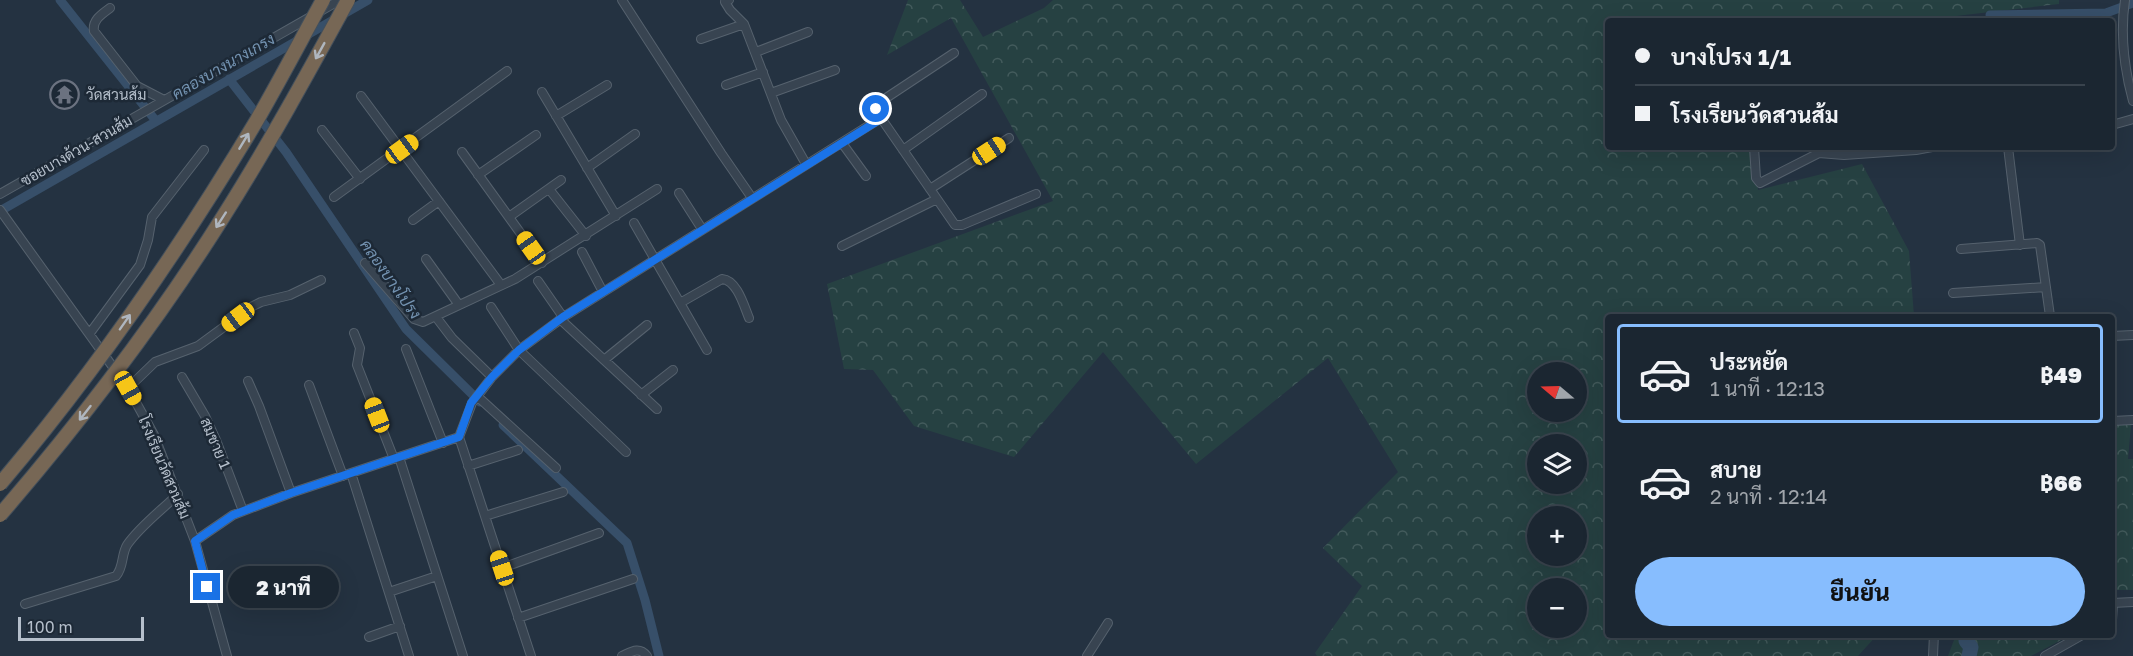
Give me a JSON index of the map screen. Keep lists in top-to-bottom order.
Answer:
{
  "streets": {
    "street": ["ซอยบางด้วน-สวนส้ม", "สมชาย 1", "โรงเรียนวัดสวนส้ม"]
  },
  "water": ["คลองบางนางเกรง", "คลองบางโปรง"],
  "places": {
    "temple": ["วัดสวนส้ม"]
  },
  "scale_bar": "100 m",
  "north": "left",
  "page": {
    "banner": ["บางโปรง 1/1", "โรงเรียนวัดสวนส้ม"],
    "list": [
      {
        "name": "ประหยัด",
        "note": "1 นาที · 12:13",
        "value": "฿49"
      },
      {
        "name": "สบาย",
        "note": "2 นาที · 12:14",
        "value": "฿66"
      }
    ],
    "map_buttons": ["+", "−"],
    "buttons": "ยืนยัน",
    "bubble": "2 นาที",
    "scale": "100 m"
  }
}
